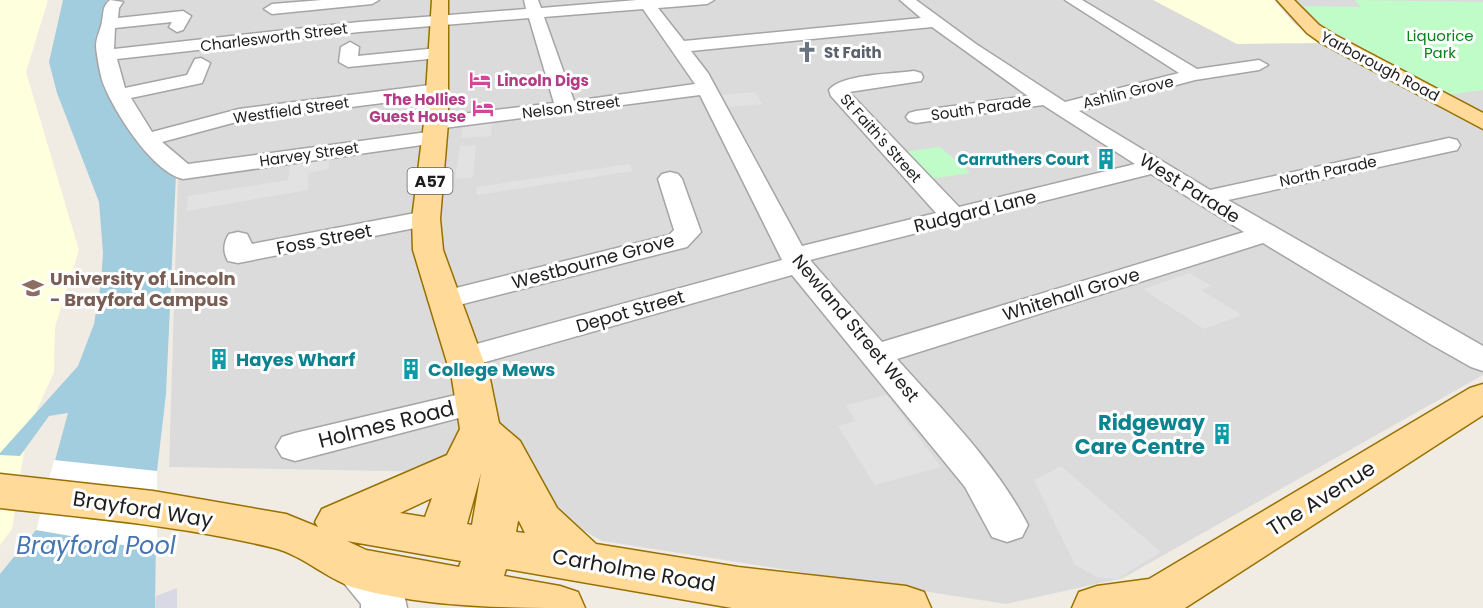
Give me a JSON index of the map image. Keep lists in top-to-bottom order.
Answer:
{
  "streets": {
    "main road": [
      "Yarborough Road",
      "A57",
      "The Avenue",
      "Brayford Way",
      "Carholme Road"
    ],
    "street": [
      "Charlesworth Street",
      "Ashlin Grove",
      "Nelson Street",
      "South Parade",
      "Westfield Street",
      "St Faith's Street",
      "Harvey Street",
      "North Parade",
      "West Parade",
      "Rudgard Lane",
      "Foss Street",
      "Westbourne Grove",
      "Whitehall Grove",
      "Depot Street",
      "Newland Street West",
      "Holmes Road"
    ]
  },
  "crossings": [
    ["Charlesworth Street", "A57"],
    ["Charlesworth Street", "Newland Street West"],
    ["Ashlin Grove", "South Parade"],
    ["Ashlin Grove", "West Parade"],
    ["Nelson Street", "Harvey Street"],
    ["Nelson Street", "A57"],
    ["Nelson Street", "Newland Street West"],
    ["South Parade", "West Parade"],
    ["Westfield Street", "Harvey Street"],
    ["Westfield Street", "A57"],
    ["St Faith's Street", "Rudgard Lane"],
    ["Harvey Street", "A57"],
    ["North Parade", "West Parade"],
    ["A57", "Foss Street"],
    ["A57", "Westbourne Grove"],
    ["A57", "Depot Street"],
    ["A57", "Holmes Road"],
    ["West Parade", "Rudgard Lane"],
    ["West Parade", "Whitehall Grove"],
    ["Rudgard Lane", "Depot Street"],
    ["Rudgard Lane", "Newland Street West"],
    ["Whitehall Grove", "Newland Street West"],
    ["Depot Street", "Newland Street West"]
  ],
  "water": ["Brayford Pool"],
  "parks": ["Liquorice Park"],
  "places": {
    "church": ["St Faith"],
    "hotel": ["Lincoln Digs", "The Hollies Guest House"],
    "building": [
      "Carruthers Court",
      "Hayes Wharf",
      "College Mews",
      "Ridgeway Care Centre"
    ],
    "school or university": ["University of Lincoln - Brayford Campus"]
  }
}
